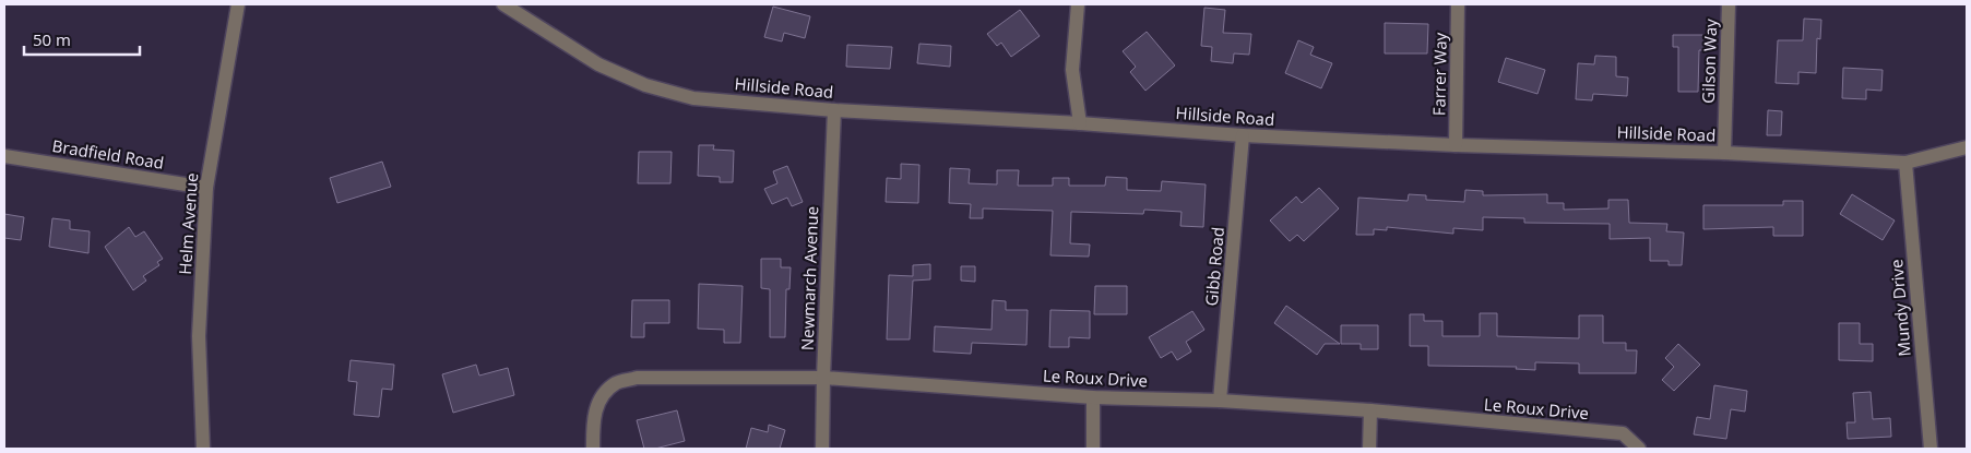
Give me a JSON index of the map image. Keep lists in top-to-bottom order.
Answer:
{
  "streets": {
    "street": [
      "Gilson Way",
      "Farrer Way",
      "Hillside Road",
      "Bradfield Road",
      "Helm Avenue",
      "Gibb Road",
      "Newmarch Avenue",
      "Mundy Drive",
      "Le Roux Drive"
    ]
  },
  "crossings": [
    ["Gilson Way", "Hillside Road"],
    ["Farrer Way", "Hillside Road"],
    ["Hillside Road", "Gibb Road"],
    ["Hillside Road", "Newmarch Avenue"],
    ["Hillside Road", "Mundy Drive"],
    ["Bradfield Road", "Helm Avenue"],
    ["Gibb Road", "Le Roux Drive"],
    ["Newmarch Avenue", "Le Roux Drive"]
  ],
  "scale_bar": "50 m"
}
